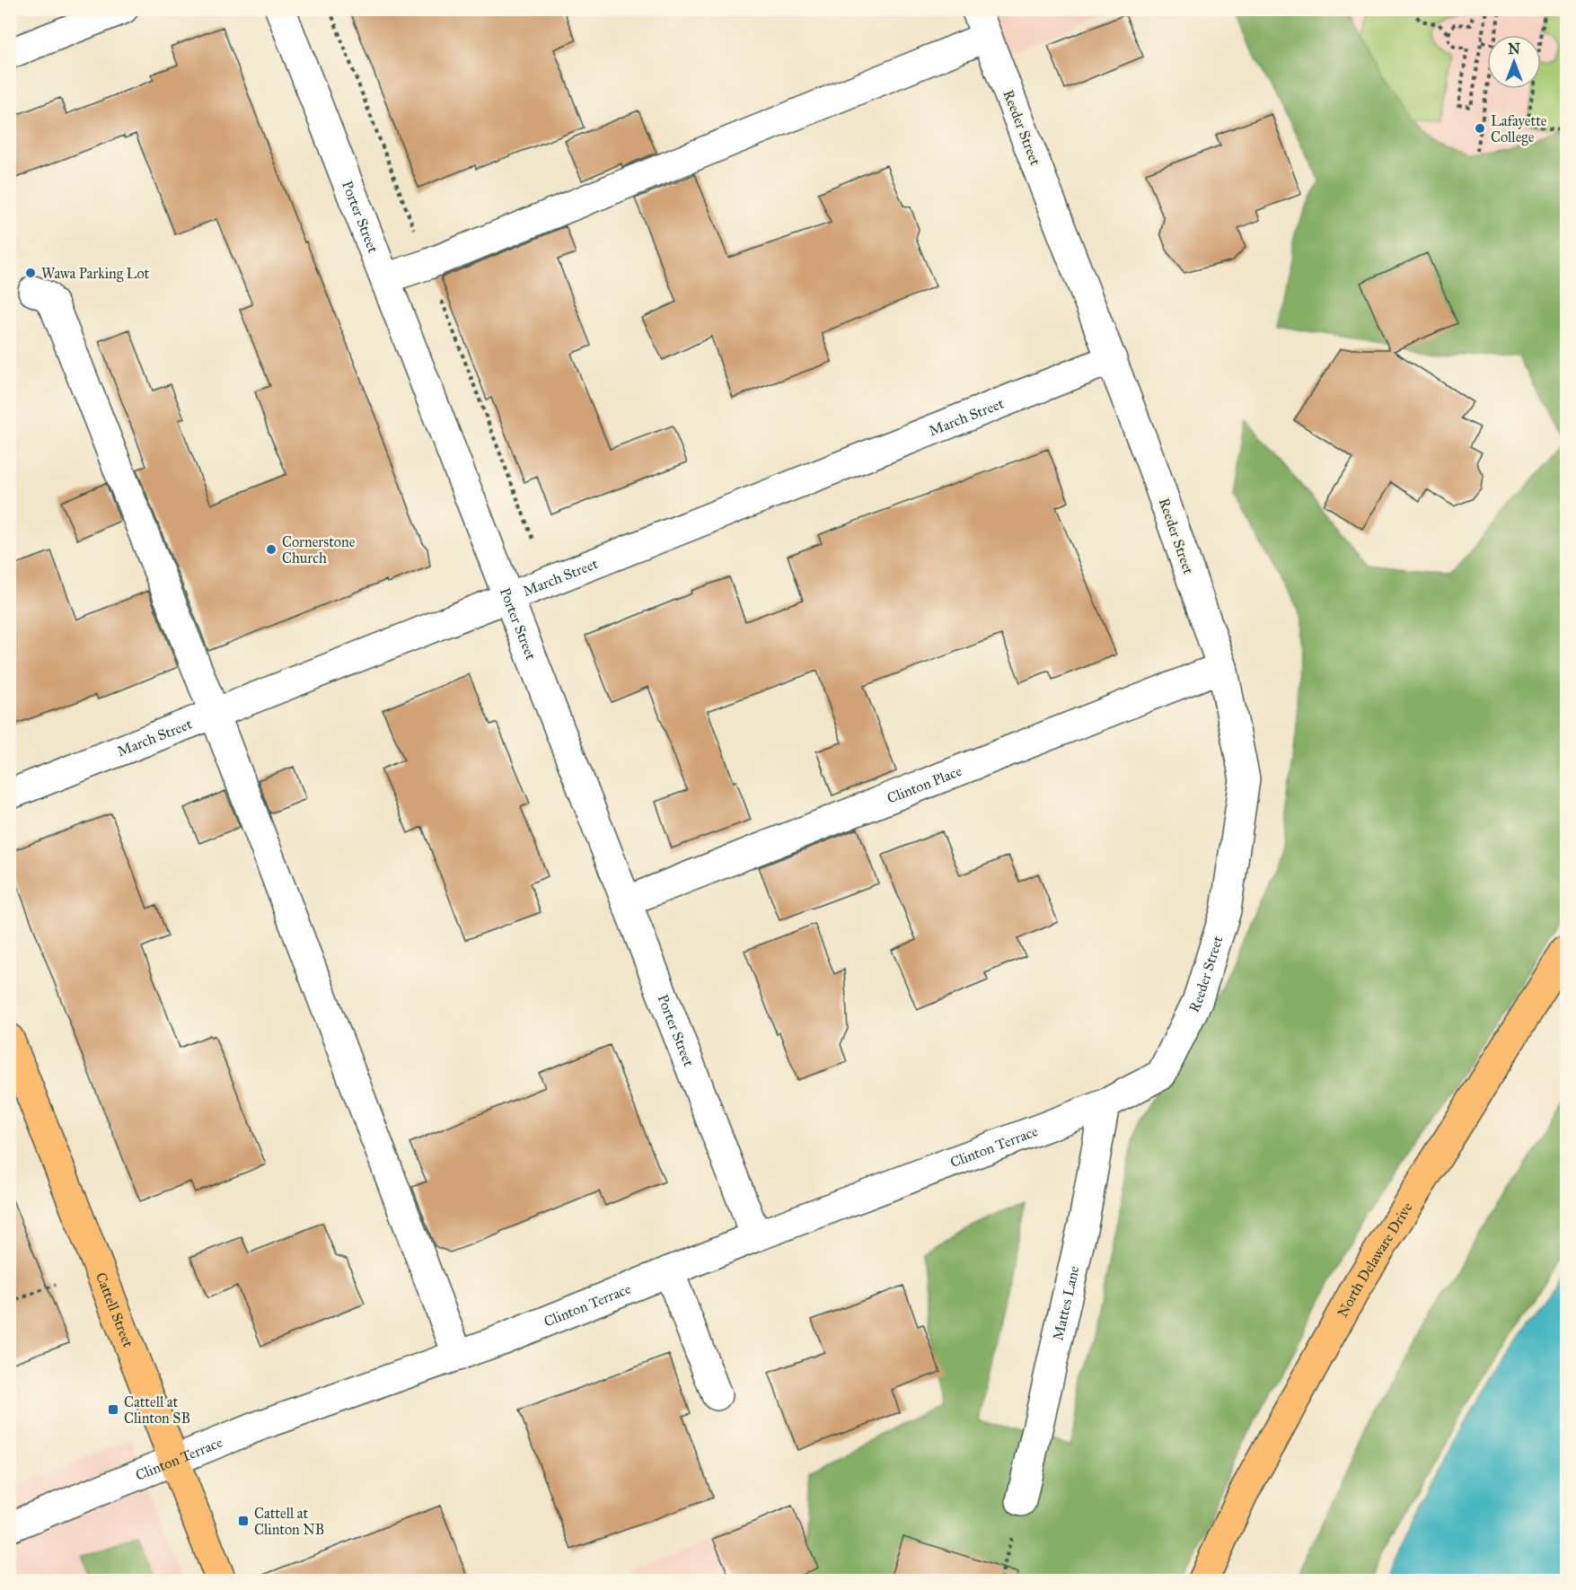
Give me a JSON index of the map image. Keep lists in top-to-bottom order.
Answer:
{
  "streets": {
    "main road": ["North Delaware Drive", "Cattell Street"],
    "street": [
      "Reeder Street",
      "Porter Street",
      "March Street",
      "Clinton Place",
      "Clinton Terrace",
      "Mattes Lane"
    ]
  },
  "crossings": [
    ["Reeder Street", "March Street"],
    ["Reeder Street", "Clinton Place"],
    ["Reeder Street", "Clinton Terrace"],
    ["Porter Street", "March Street"],
    ["Porter Street", "Clinton Place"],
    ["Porter Street", "Clinton Terrace"],
    ["Clinton Terrace", "Mattes Lane"],
    ["Clinton Terrace", "Cattell Street"]
  ],
  "places": {
    "other": ["Lafayette College", "Wawa Parking Lot", "Cornerstone Church"],
    "transit": ["Cattell at Clinton SB", "Cattell at Clinton NB"]
  },
  "north": "top"
}
